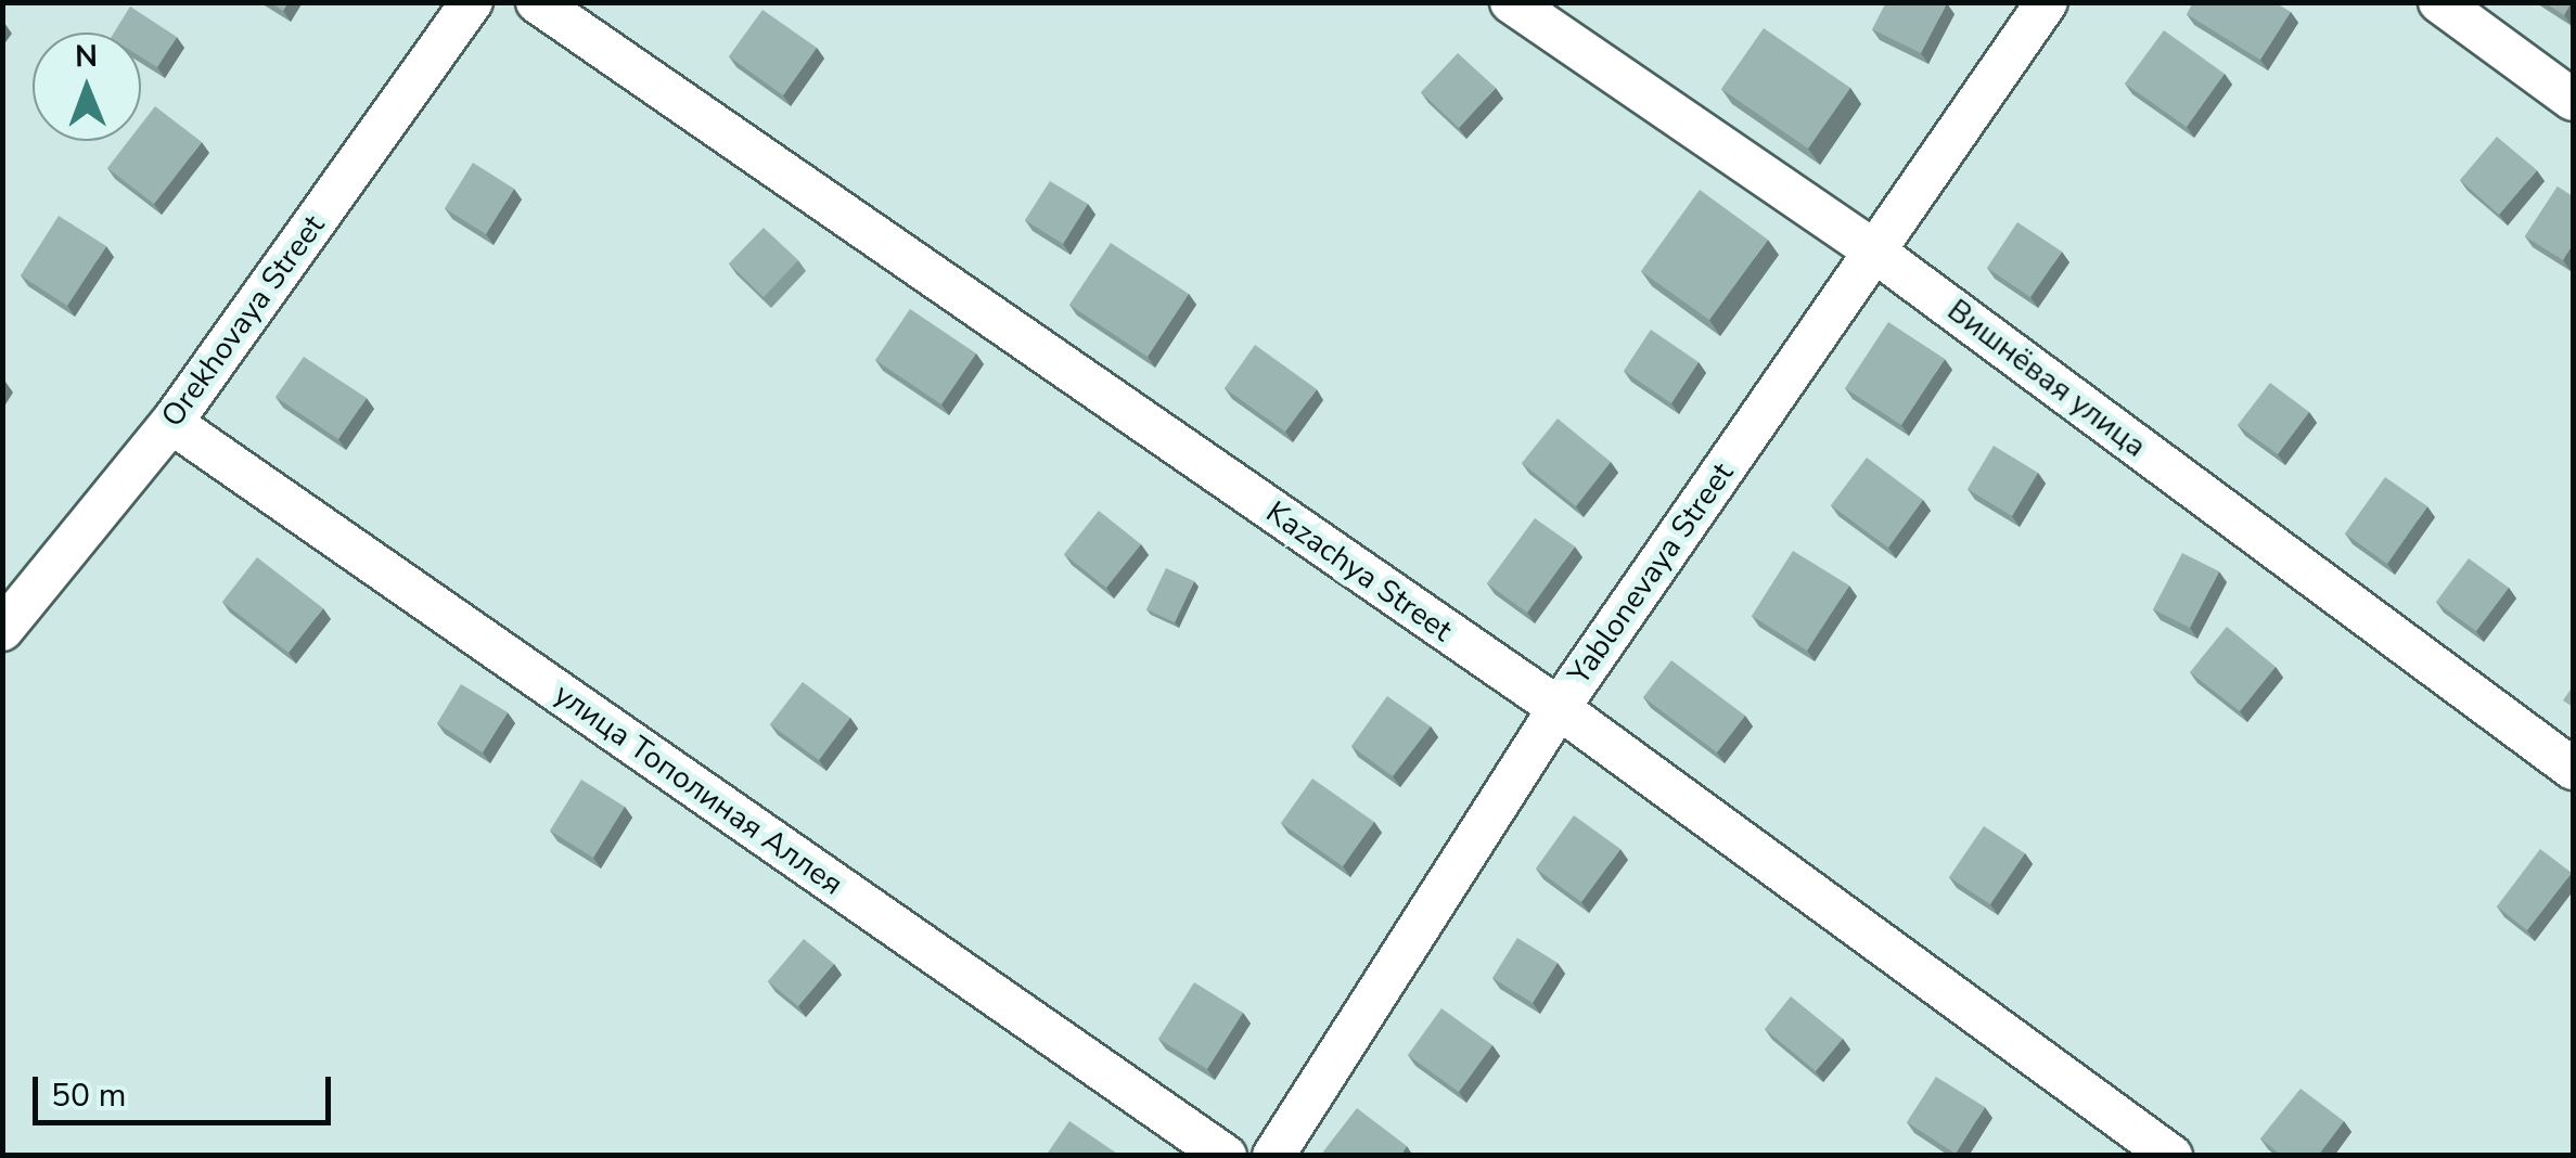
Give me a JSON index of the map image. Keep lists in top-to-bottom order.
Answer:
{
  "streets": {
    "street": [
      "Orekhovaya Street",
      "Вишнёвая улица",
      "Kazachya Street",
      "Yablonevaya Street",
      "улица Тополиная Аллея"
    ]
  },
  "crossings": [
    ["Orekhovaya Street", "улица Тополиная Аллея"],
    ["Вишнёвая улица", "Yablonevaya Street"],
    ["Kazachya Street", "Yablonevaya Street"]
  ],
  "scale_bar": "50 m",
  "north": "top"
}
